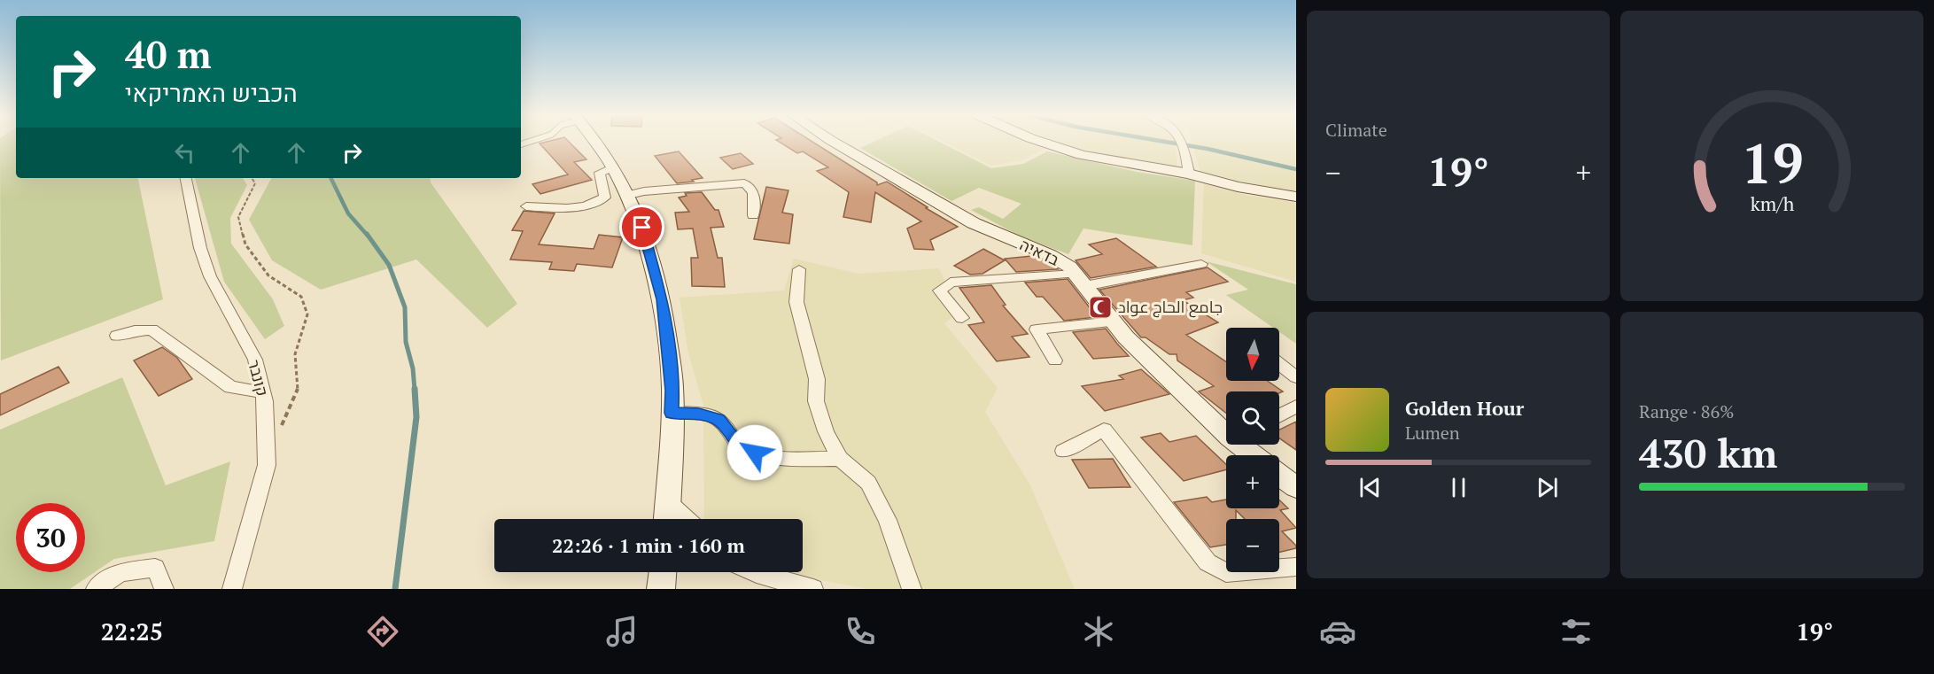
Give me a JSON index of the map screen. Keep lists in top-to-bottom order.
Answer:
{
  "streets": {
    "street": ["בדאיה", "קונבר"]
  },
  "places": {
    "mosque": ["جامع الحاج عواد"]
  },
  "north": "bottom",
  "page": {
    "tile": [
      "Climate",
      ["Range · 86%", "430 km"]
    ],
    "turn": ["40 m", "הכביש האמריקאי"],
    "heat": ["−", "19°", "+"],
    "map_buttons": ["+", "−"],
    "song": ["Golden Hour", "Lumen"],
    "limit": "30",
    "trip": "22:26 · 1 min · 160 m",
    "tabs": ["22:25", "19°"],
    "gauge": ["19", "km/h"]
  }
}
